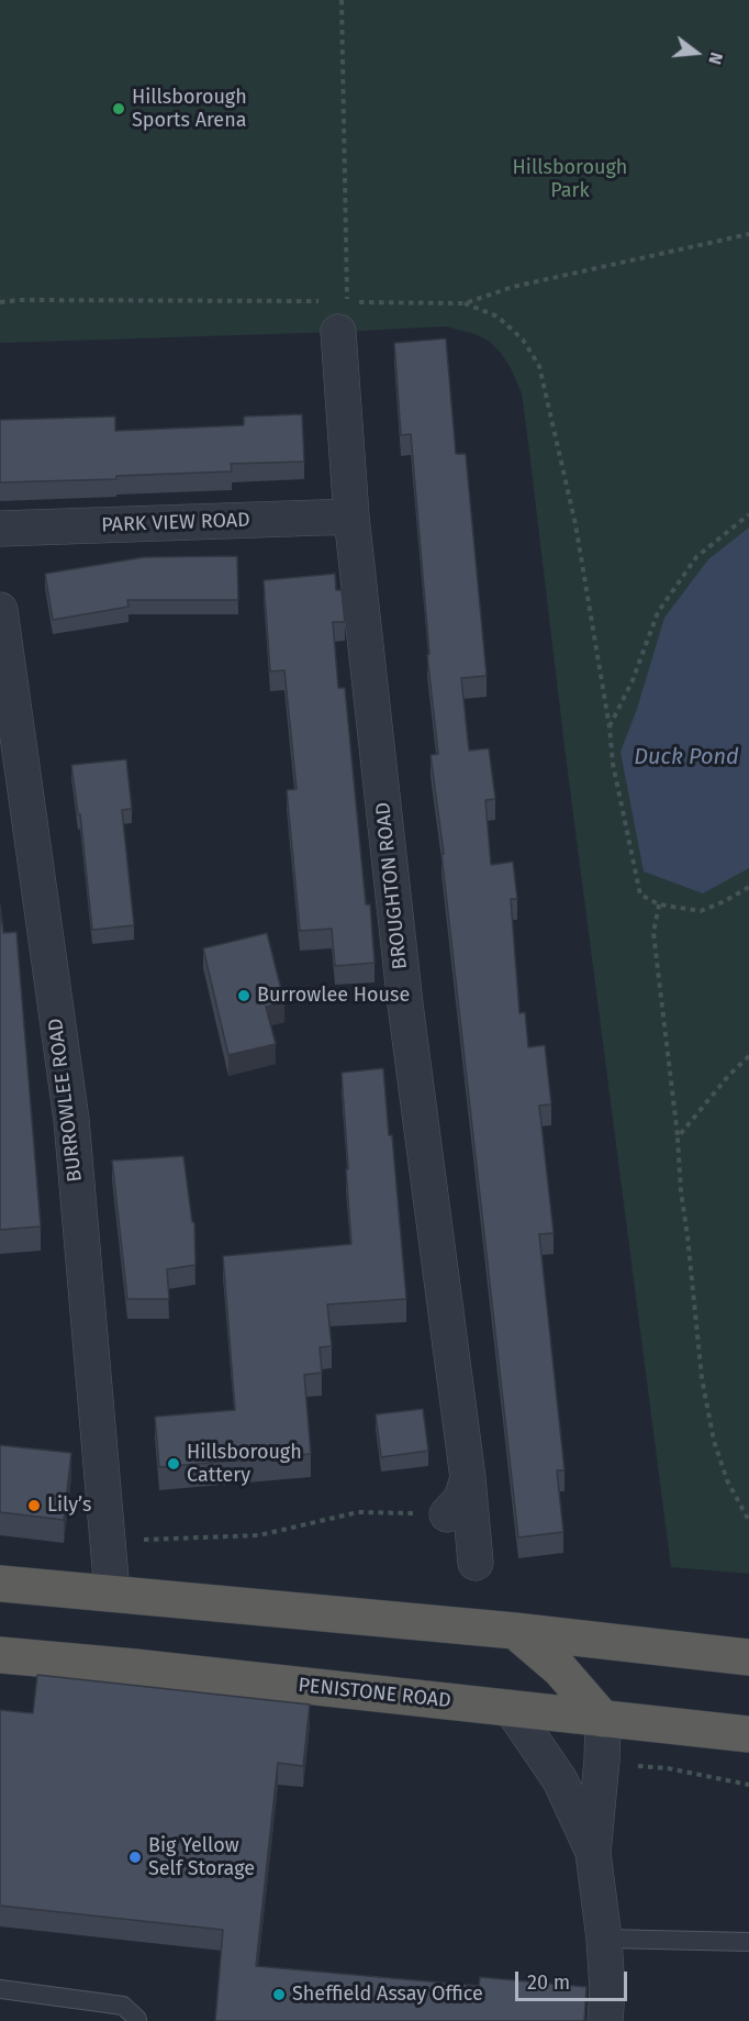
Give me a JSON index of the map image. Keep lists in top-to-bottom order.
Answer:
{
  "streets": {
    "highway": ["PENISTONE ROAD"],
    "street": ["PARK VIEW ROAD", "BROUGHTON ROAD", "BURROWLEE ROAD"]
  },
  "crossings": [
    ["PARK VIEW ROAD", "BROUGHTON ROAD"]
  ],
  "water": ["Duck Pond"],
  "parks": ["Hillsborough Park"],
  "places": [
    "Hillsborough Sports Arena",
    "Burrowlee House",
    "Hillsborough Cattery",
    "Lily’s",
    "Big Yellow Self Storage",
    "Sheffield Assay Office"
  ],
  "scale_bar": "20 m",
  "north": "right"
}
